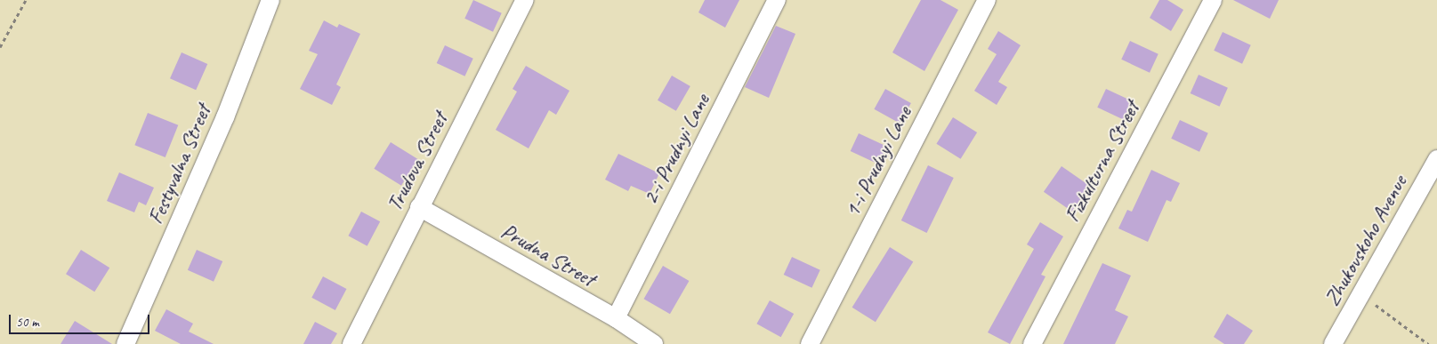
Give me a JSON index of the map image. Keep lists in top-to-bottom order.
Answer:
{
  "streets": {
    "street": [
      "2-i Prudnyi Lane",
      "Trudova Street",
      "1-i Prudnyi Lane",
      "Fizkulturna Street",
      "Festyvalna Street",
      "Zhukovskoho Avenue",
      "Prudna Street"
    ]
  },
  "crossings": [
    ["2-i Prudnyi Lane", "Prudna Street"],
    ["Trudova Street", "Prudna Street"]
  ],
  "scale_bar": "50 m"
}
